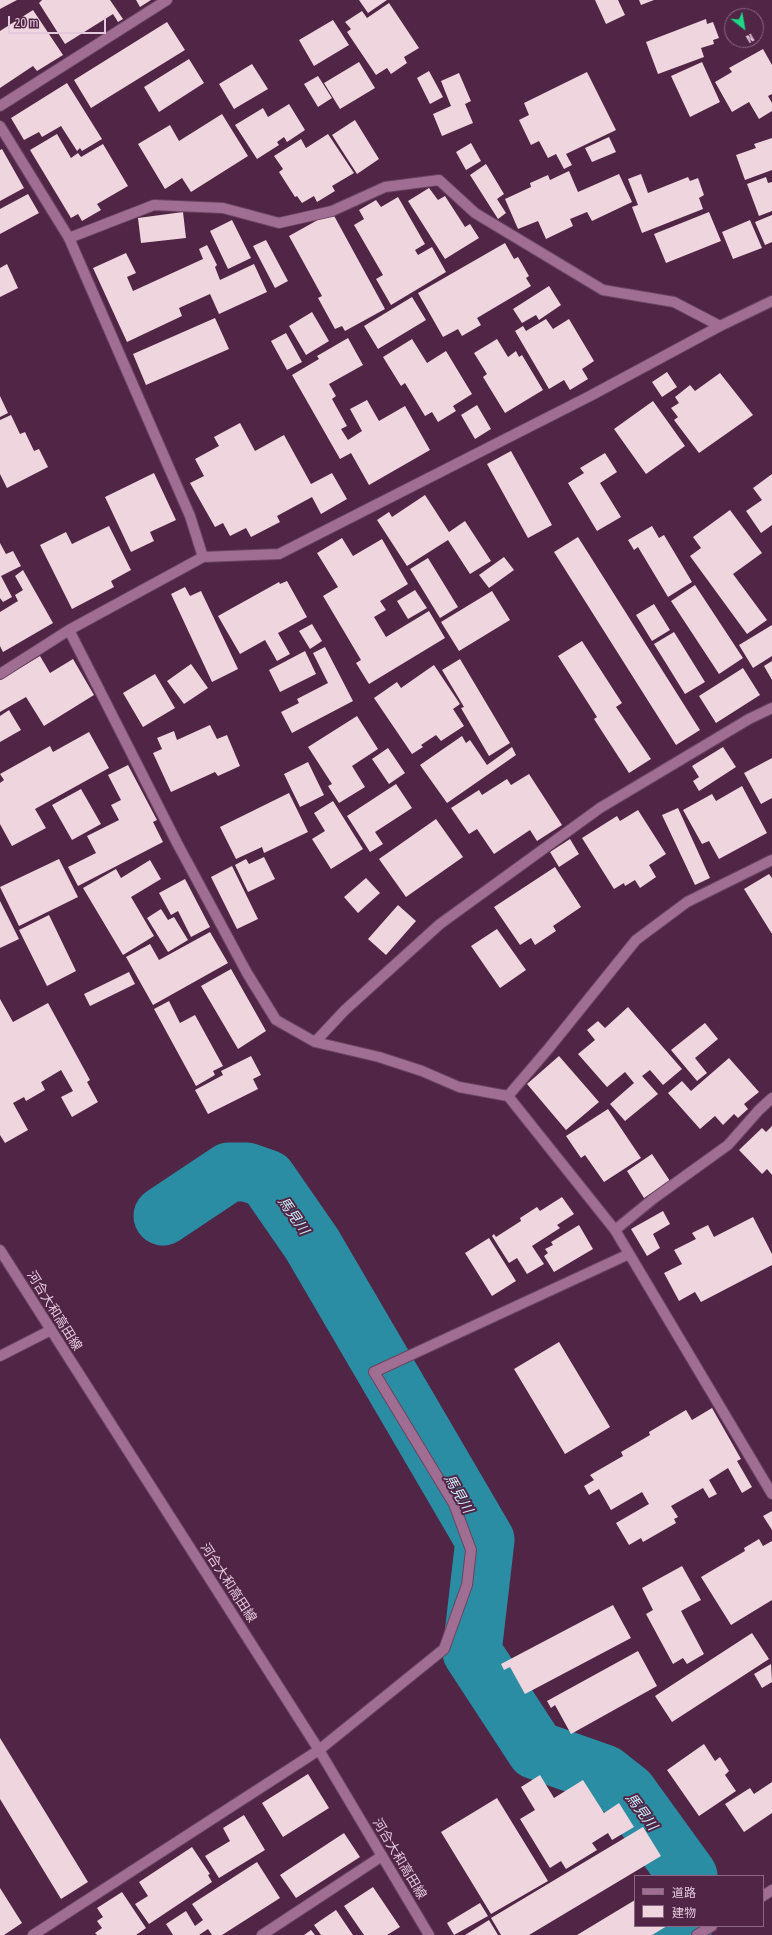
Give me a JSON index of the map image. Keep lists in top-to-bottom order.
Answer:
{
  "streets": {
    "street": ["河合大和高田線"]
  },
  "water": ["馬見川"],
  "legend": ["道路", "建物"],
  "scale_bar": "20 m",
  "north": "bottom right"
}
